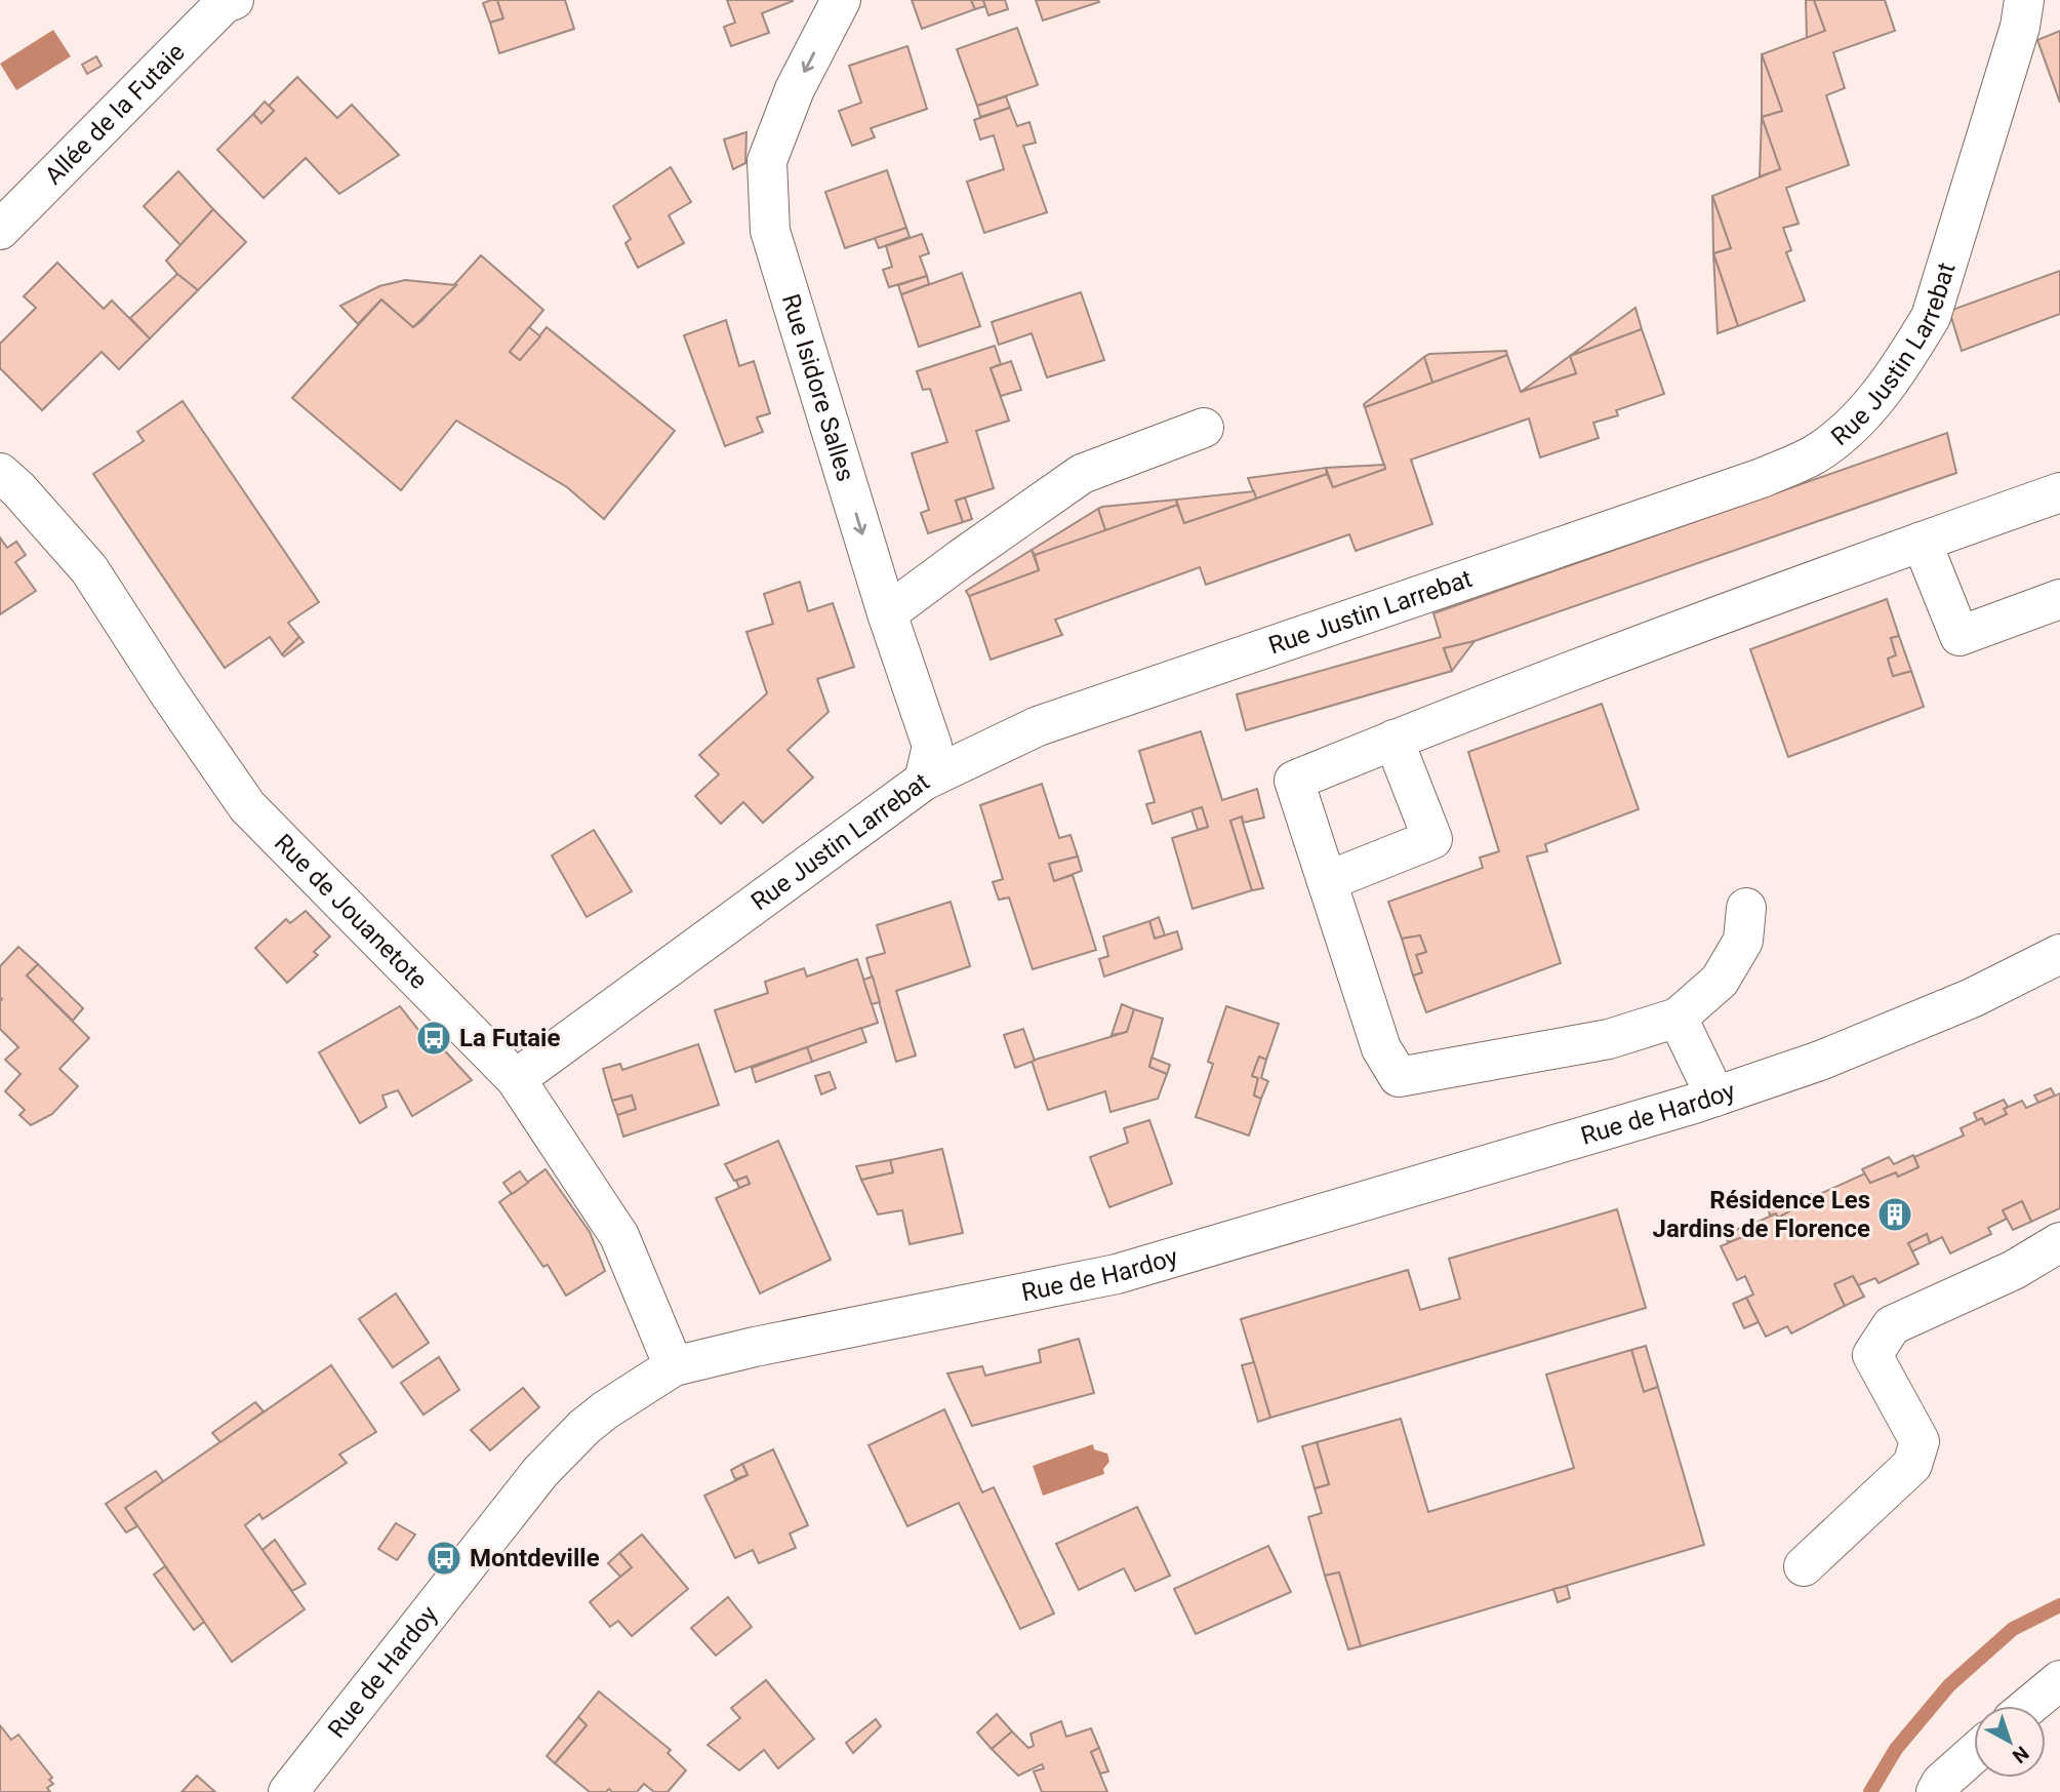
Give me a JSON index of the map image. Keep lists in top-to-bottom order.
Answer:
{
  "streets": {
    "street": [
      "Allée de la Futaie",
      "Rue Justin Larrebat",
      "Rue Isidore Salles",
      "Rue de Jouanetote",
      "Rue de Hardoy"
    ]
  },
  "crossings": [
    ["Rue Justin Larrebat", "Rue Isidore Salles"],
    ["Rue Justin Larrebat", "Rue de Jouanetote"],
    ["Rue de Jouanetote", "Rue de Hardoy"]
  ],
  "one_way": ["Rue Isidore Salles"],
  "places": {
    "bus stop": ["La Futaie", "Montdeville"],
    "building": ["Résidence Les Jardins de Florence"]
  },
  "north": "bottom right"
}
